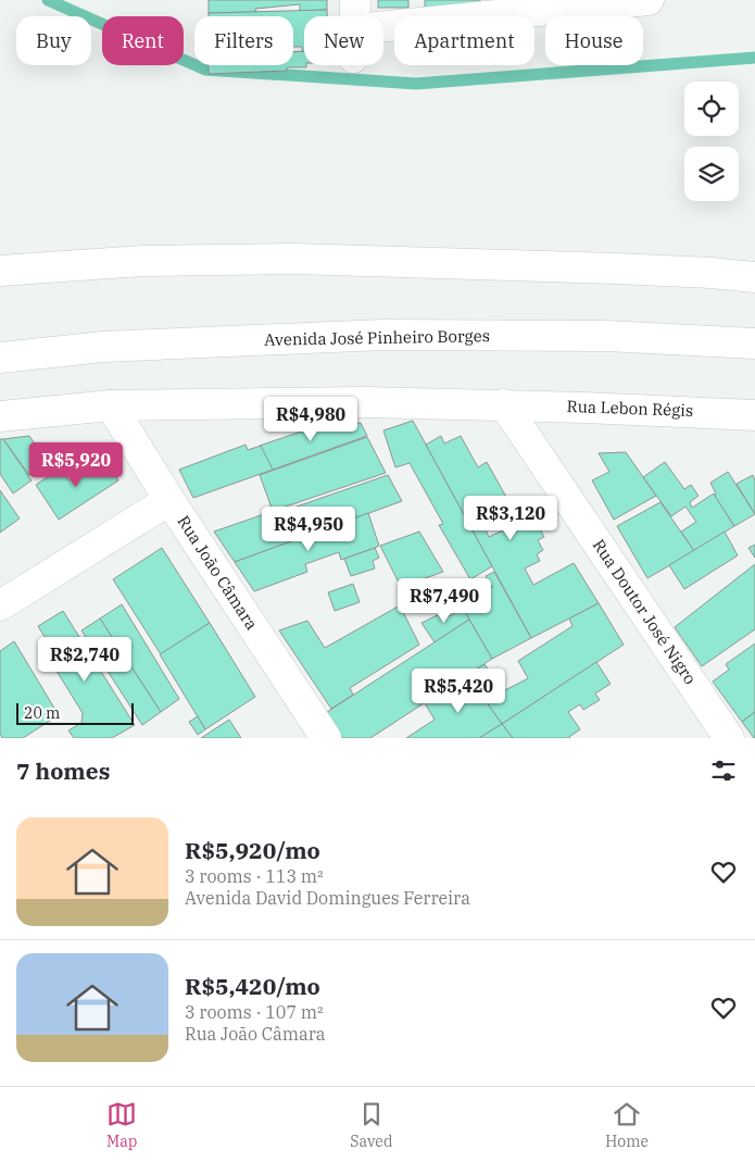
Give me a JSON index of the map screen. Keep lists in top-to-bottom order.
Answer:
{
  "streets": {
    "street": [
      "Avenida José Pinheiro Borges",
      "Rua Lebon Régis",
      "Rua João Câmara",
      "Rua Doutor José Nigro"
    ]
  },
  "crossings": [
    ["Rua Lebon Régis", "Rua João Câmara"],
    ["Rua Lebon Régis", "Rua Doutor José Nigro"]
  ],
  "scale_bar": "20 m",
  "page": {
    "chip": [
      "Buy",
      "Rent",
      "Filters",
      "New",
      "Apartment",
      "House"
    ],
    "price": [
      "R$4,980",
      "R$5,920",
      "R$3,120",
      "R$4,950",
      "R$7,490",
      "R$2,740",
      "R$5,420"
    ],
    "scale": "20 m",
    "heading": "7 homes",
    "list": [
      {
        "name": "R$5,920/mo",
        "note": "3 rooms · 113 m² · Avenida David Domingues Ferreira"
      },
      {
        "name": "R$5,420/mo",
        "note": "3 rooms · 107 m² · Rua João Câmara"
      }
    ],
    "tabs": ["Map", "Saved", "Home"]
  }
}
